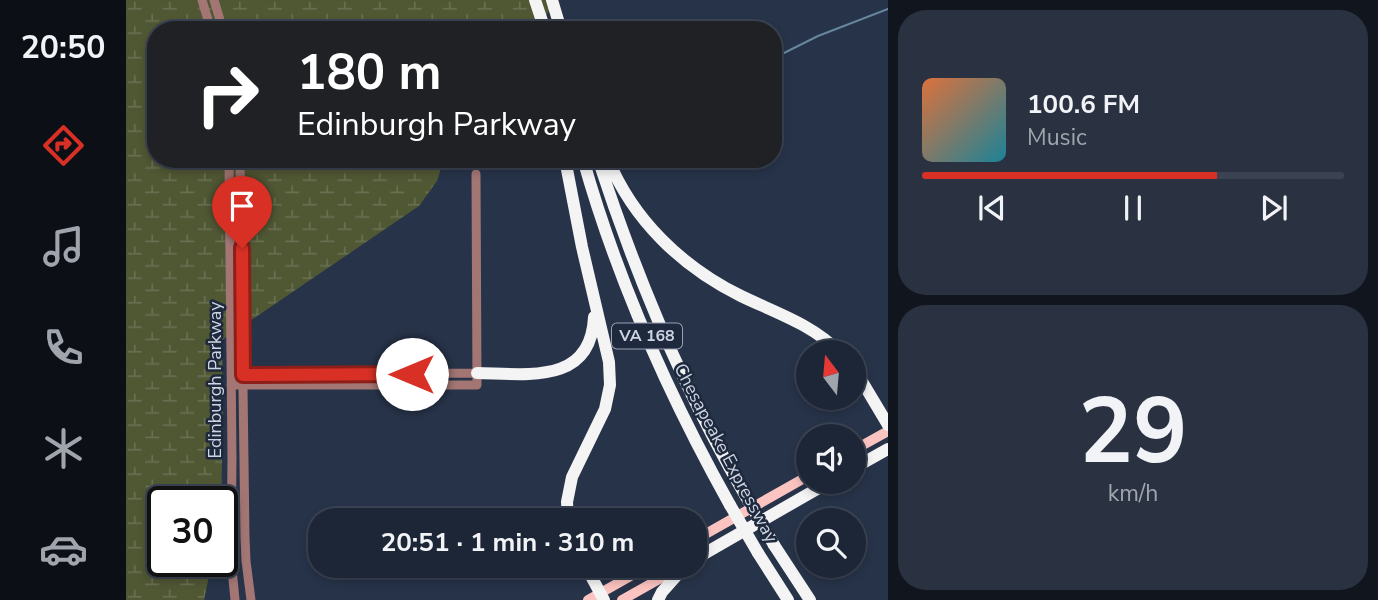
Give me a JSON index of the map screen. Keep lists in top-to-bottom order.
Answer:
{
  "streets": {
    "highway": ["VA 168", "Chesapeake Expressway"],
    "street": ["Edinburgh Parkway"]
  },
  "north": "top",
  "page": {
    "tabs": "20:50",
    "turn": ["180 m", "Edinburgh Parkway"],
    "song": ["100.6 FM", "Music"],
    "tile": ["29", "km/h"],
    "limit": "30",
    "trip": "20:51 · 1 min · 310 m"
  }
}
